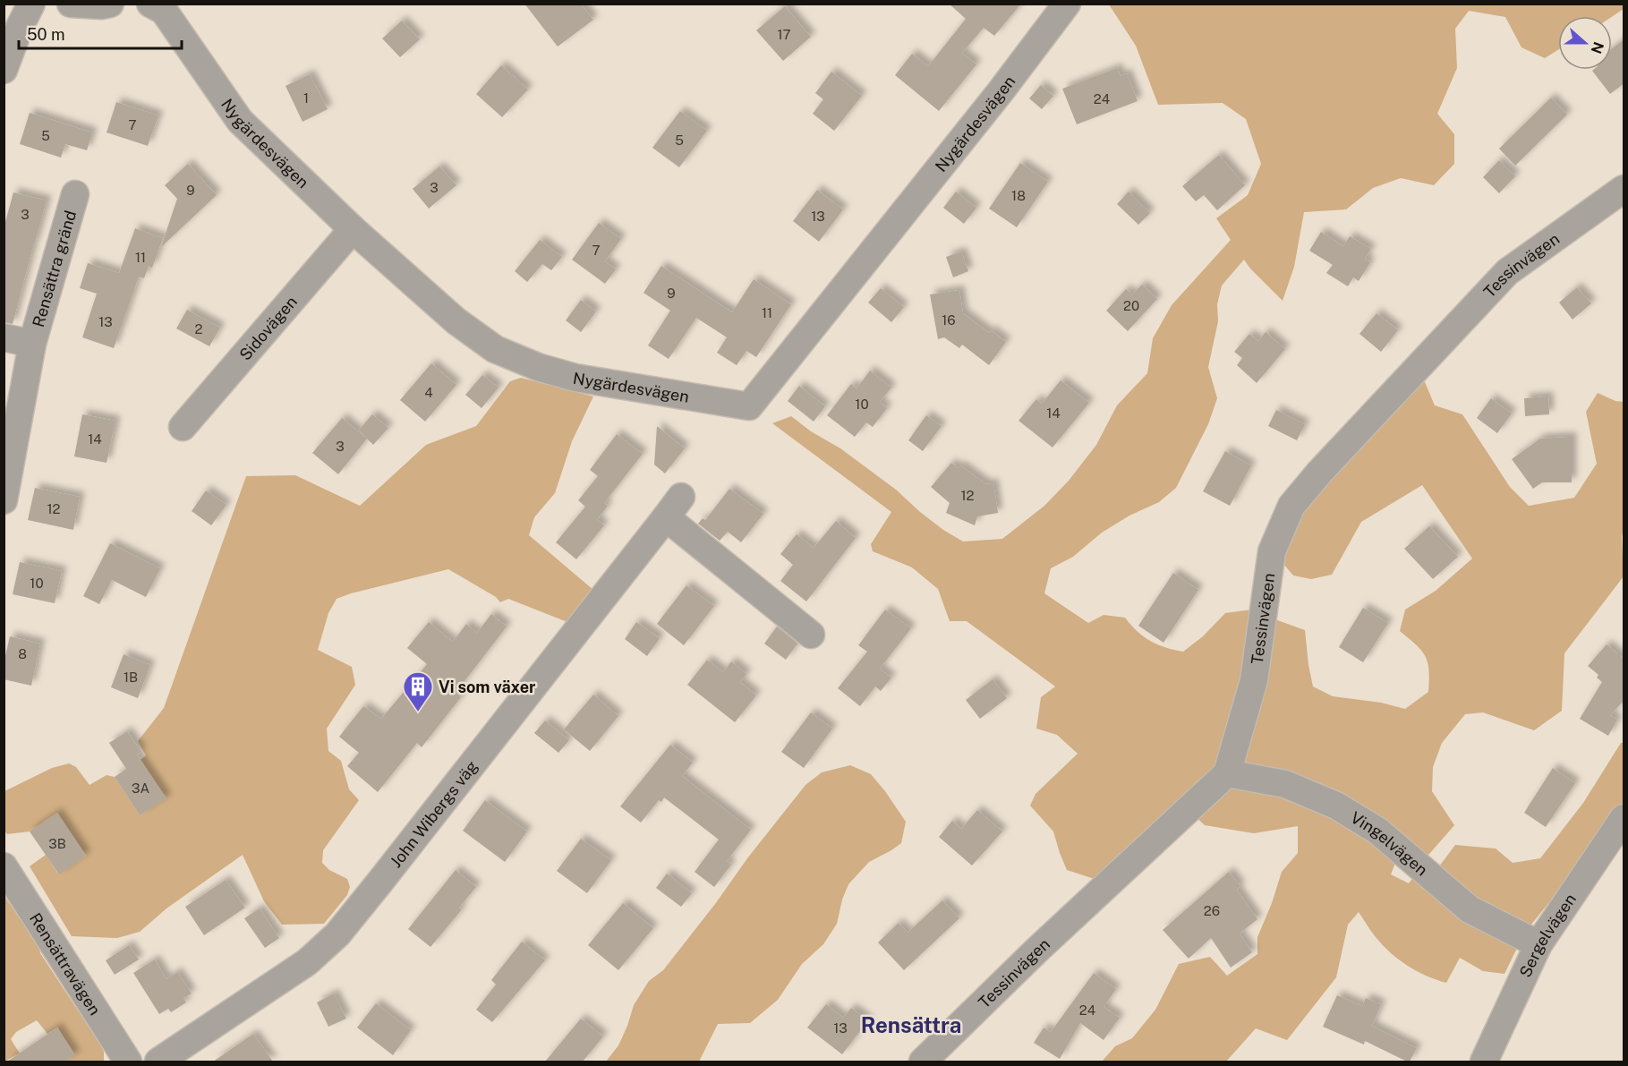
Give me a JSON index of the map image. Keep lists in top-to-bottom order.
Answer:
{
  "streets": {
    "street": [
      "Nygärdesvägen",
      "Tessinvägen",
      "Rensättra gränd",
      "Sidovägen",
      "John Wibergs väg",
      "Vingelvägen",
      "Sergelvägen",
      "Rensättravägen"
    ]
  },
  "crossings": [
    ["Nygärdesvägen", "Sidovägen"],
    ["Tessinvägen", "Vingelvägen"],
    ["Vingelvägen", "Sergelvägen"]
  ],
  "districts": ["Rensättra"],
  "places": {
    "building": ["Vi som växer"]
  },
  "house_numbers": [
    "17",
    "1",
    "24",
    "7",
    "5",
    "5",
    "3",
    "9",
    "18",
    "3",
    "13",
    "7",
    "11",
    "9",
    "20",
    "11",
    "16",
    "13",
    "2",
    "4",
    "10",
    "14",
    "14",
    "3",
    "12",
    "12",
    "10",
    "8",
    "1B",
    "3A",
    "3B",
    "26",
    "24",
    "13"
  ],
  "scale_bar": "50 m",
  "north": "right"
}
